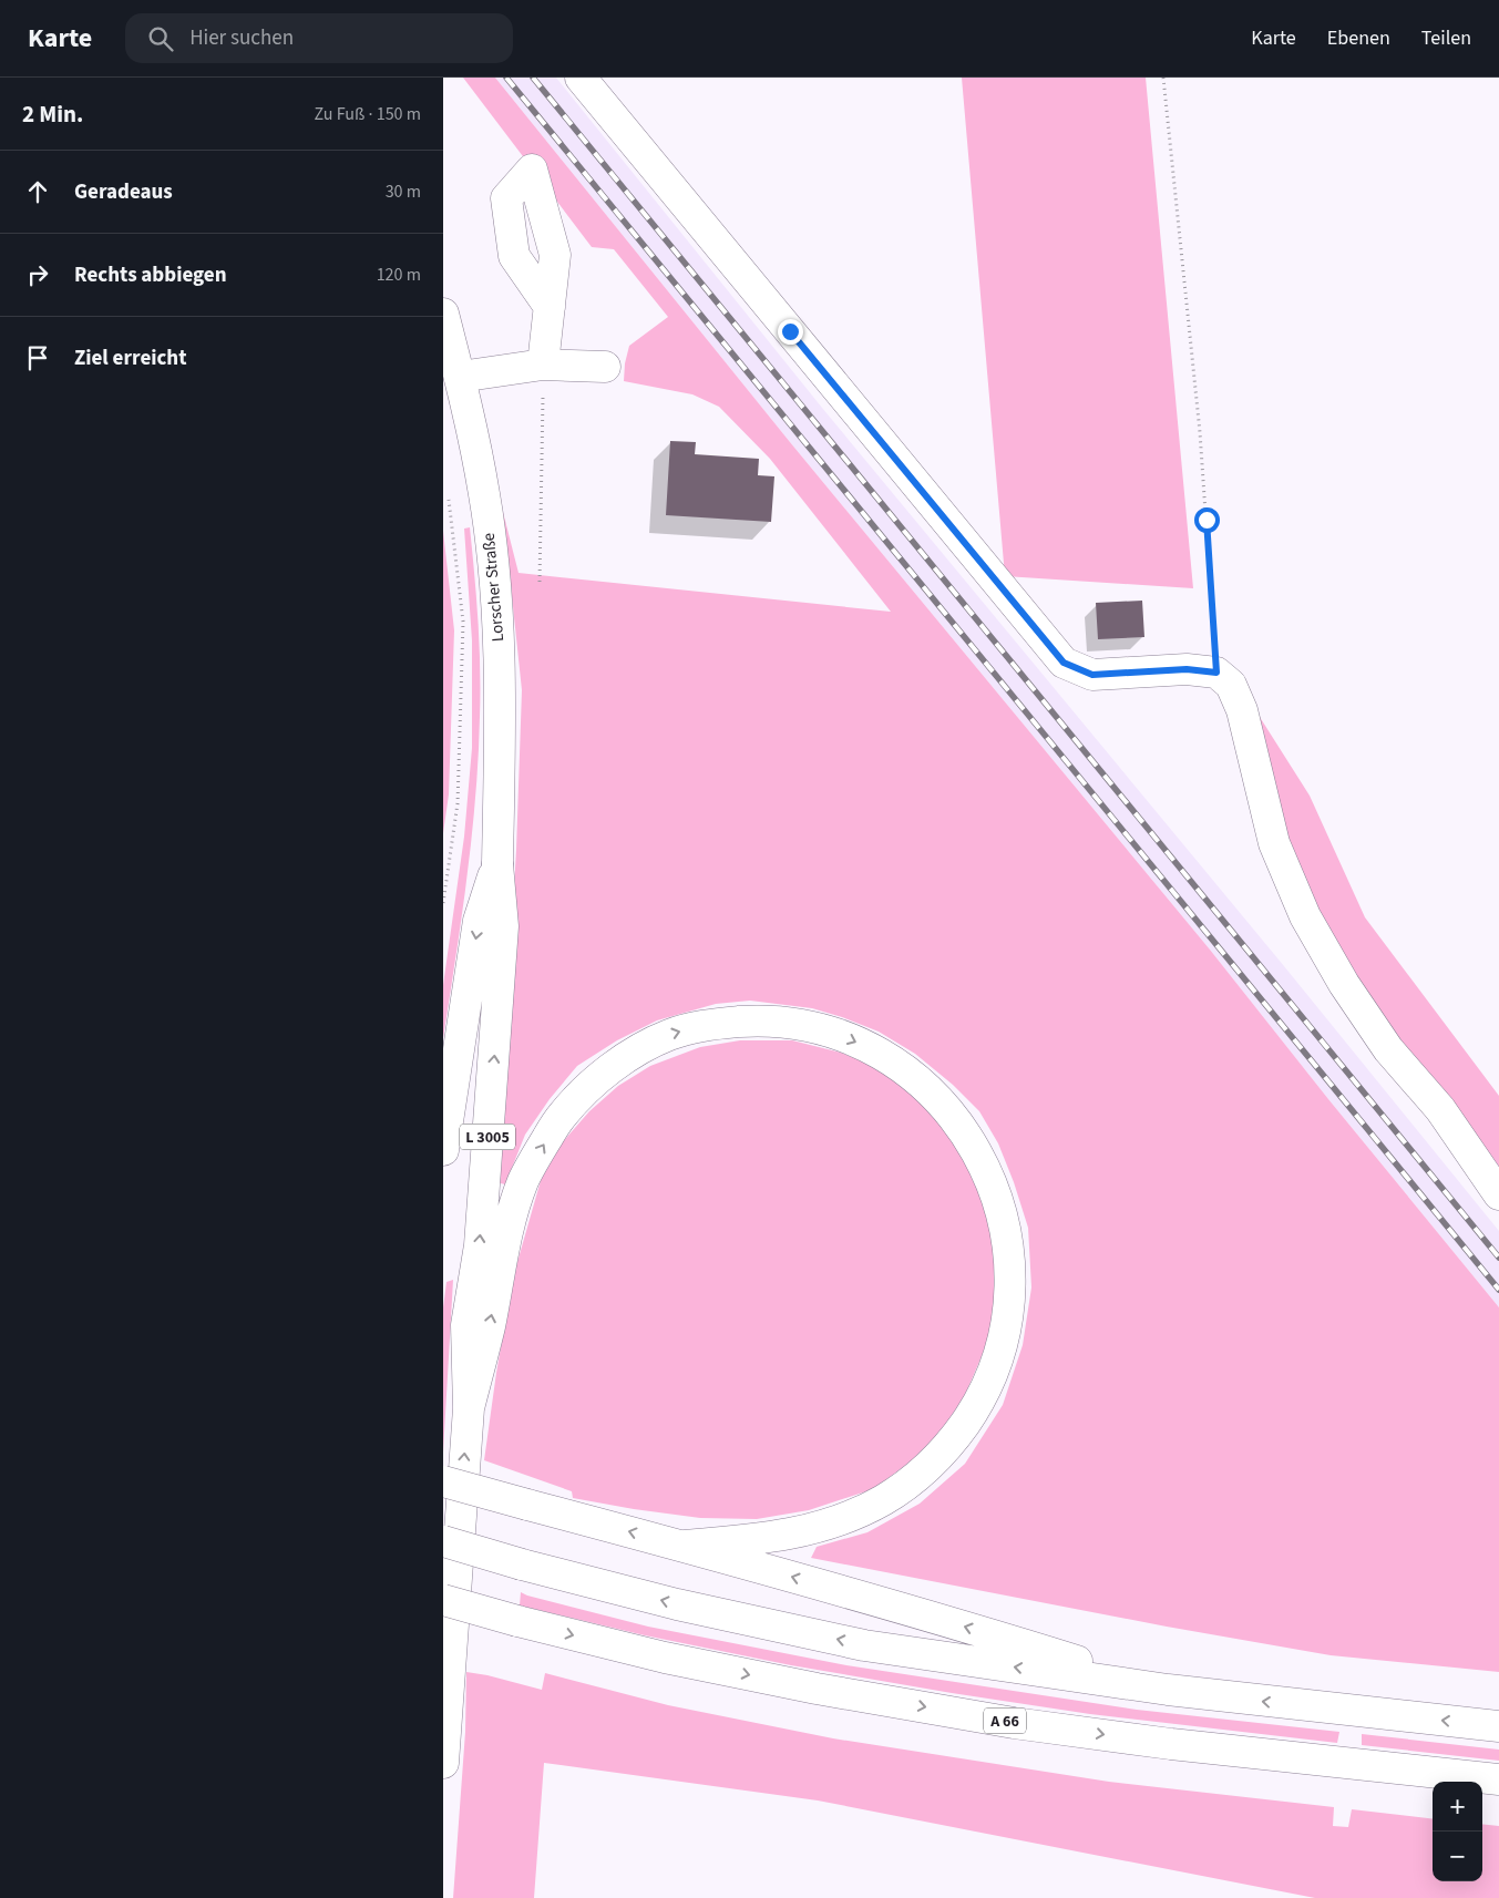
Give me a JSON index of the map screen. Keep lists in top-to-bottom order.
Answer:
{
  "streets": {
    "main road": ["Lorscher Straße", "L 3005", "A 66"]
  },
  "crossings": [
    ["Lorscher Straße", "L 3005"]
  ],
  "page": {
    "header": "Karte",
    "search": "Hier suchen",
    "nav": ["Karte", "Ebenen", "Teilen"],
    "heading": ["2 Min.", "Zu Fuß · 150 m"],
    "list": [
      ["Geradeaus", "30 m"],
      ["Rechts abbiegen", "120 m"],
      "Ziel erreicht"
    ],
    "map_buttons": ["+", "−"]
  }
}
